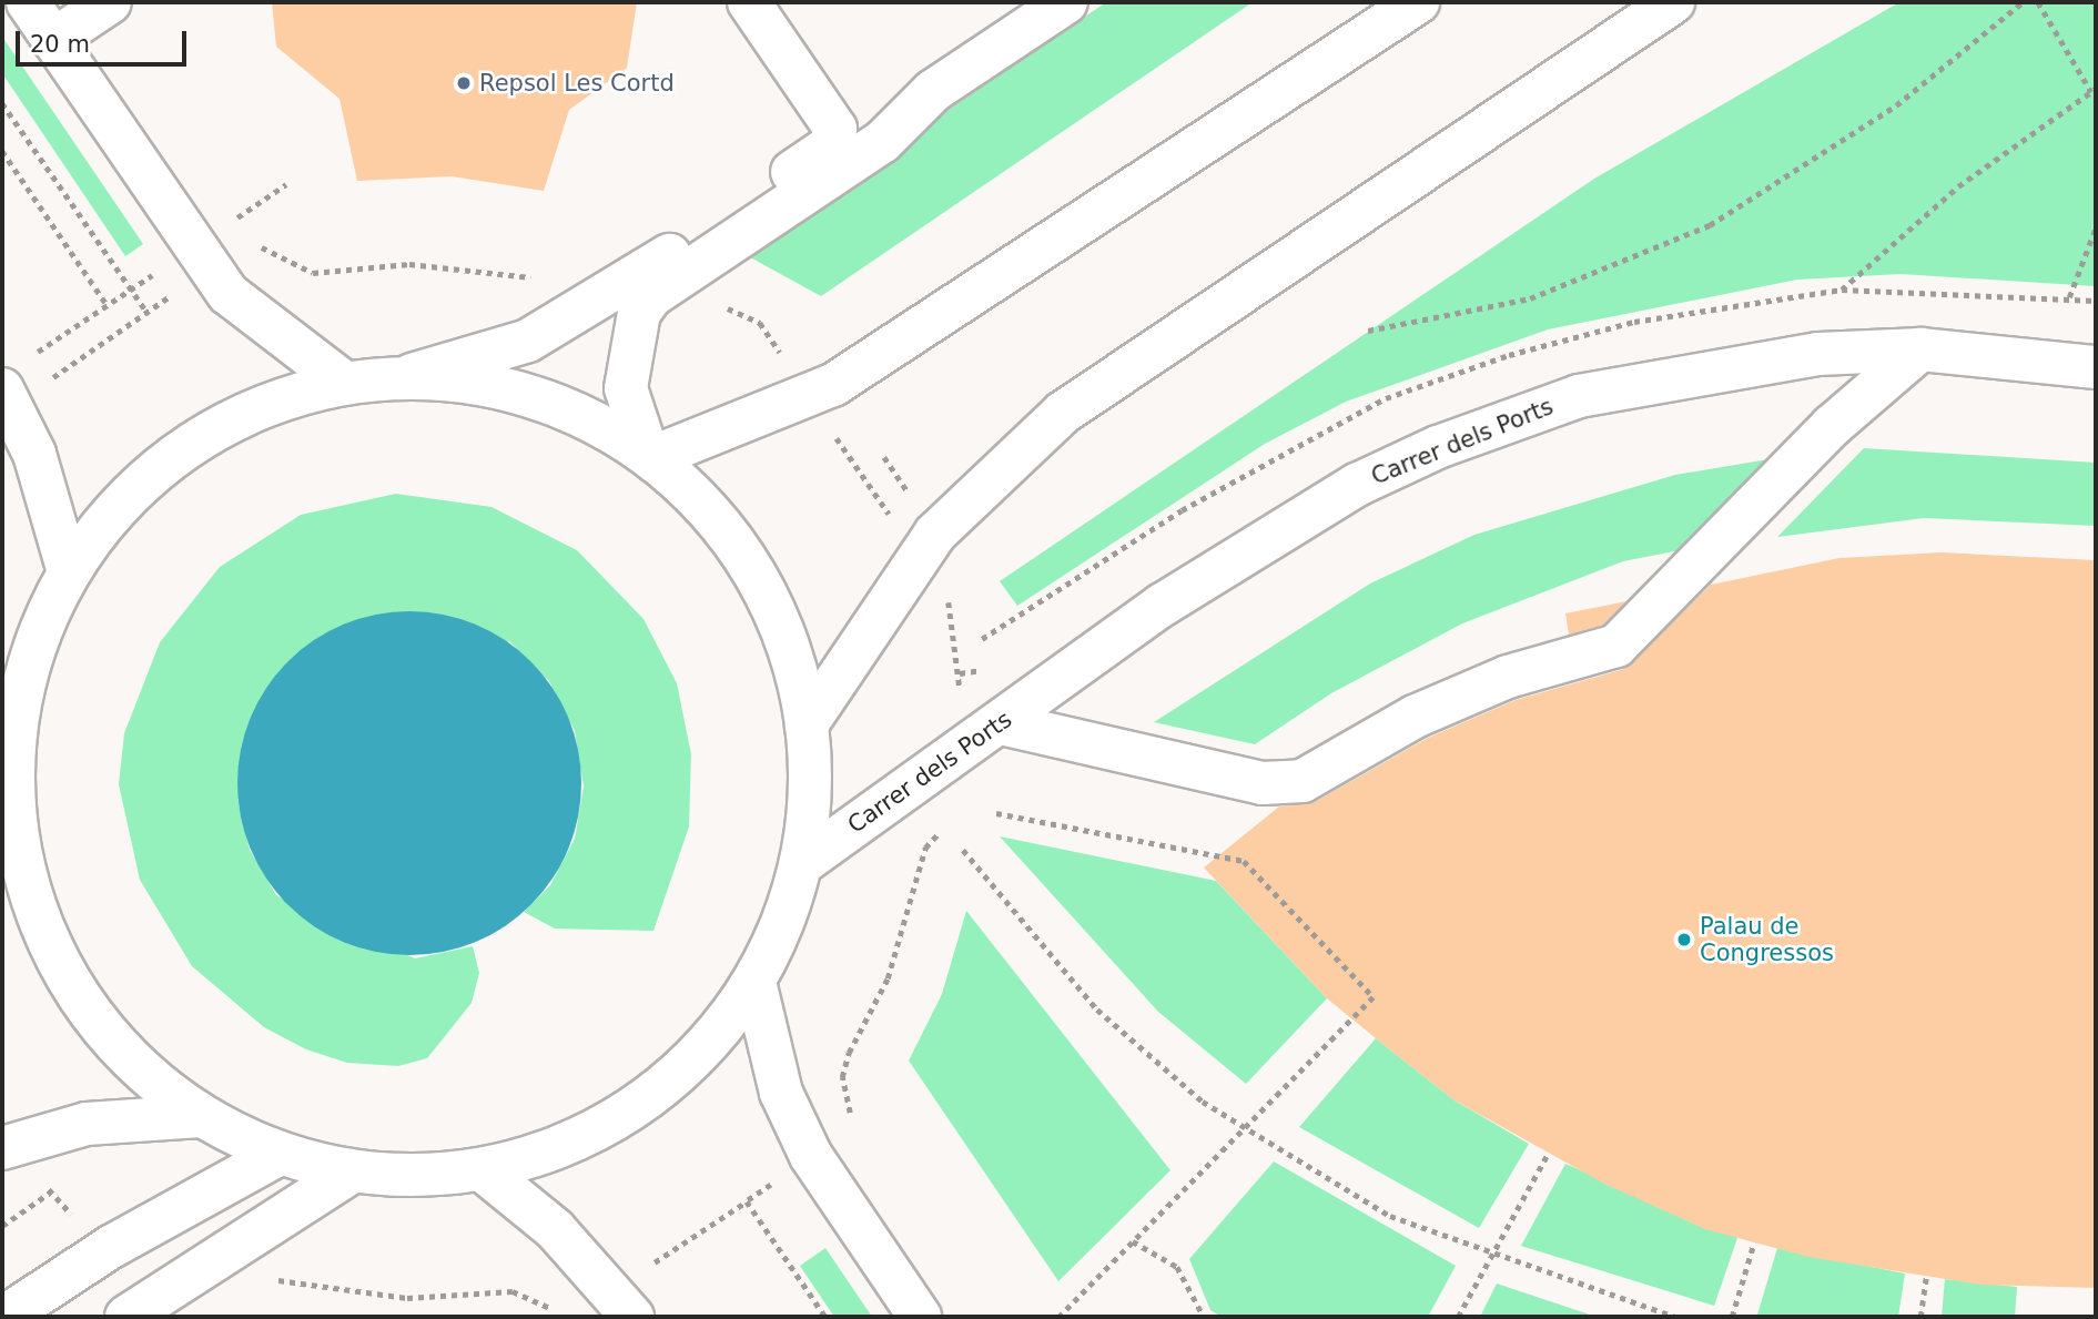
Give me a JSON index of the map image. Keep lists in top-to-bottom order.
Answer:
{
  "streets": {
    "main road": ["Carrer dels Ports"]
  },
  "places": ["Repsol Les Cortd", "Palau de Congressos"],
  "scale_bar": "20 m"
}
